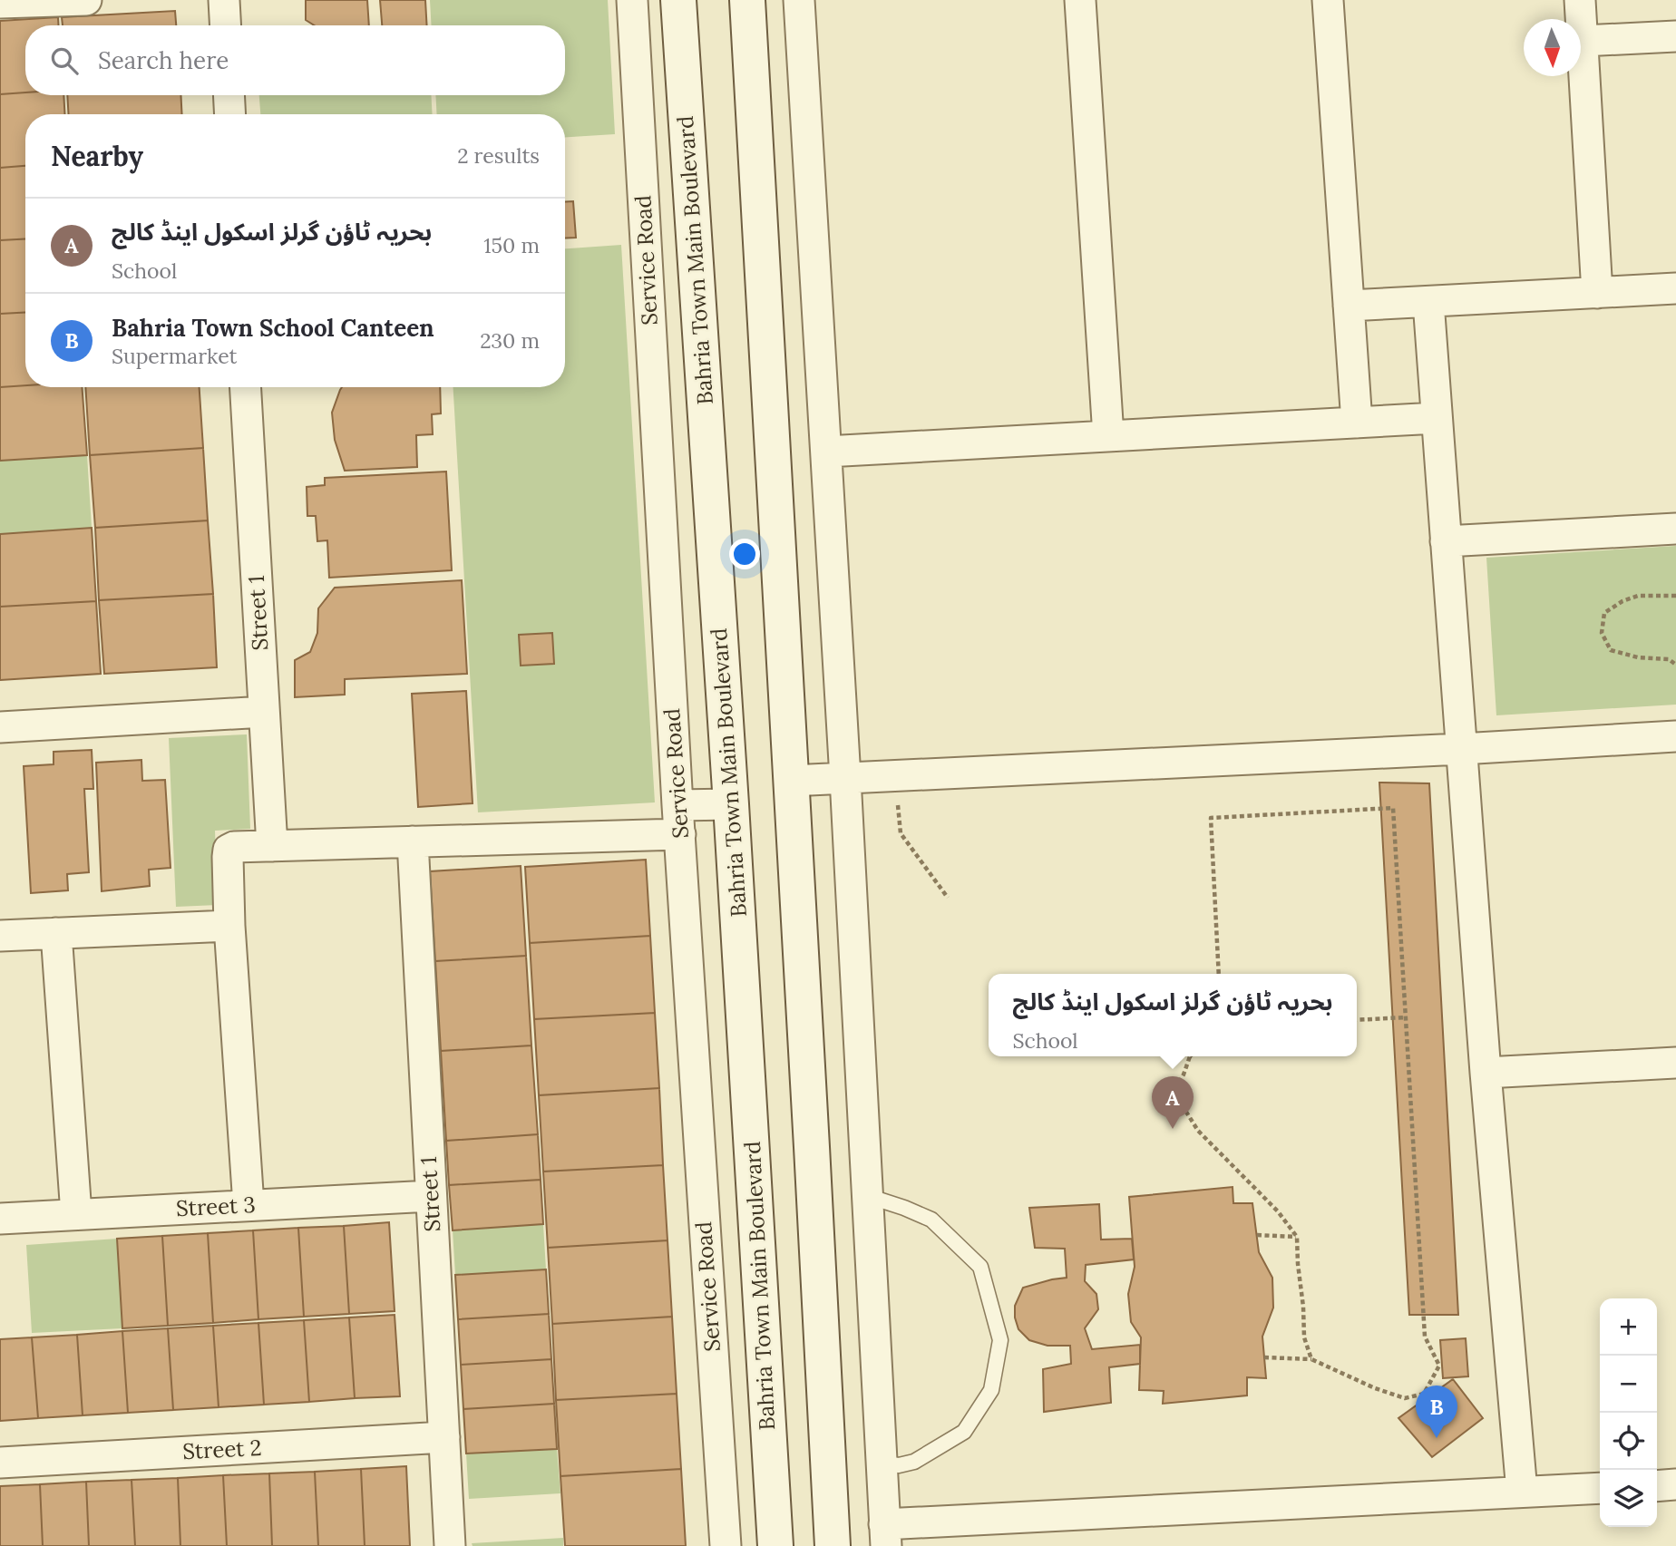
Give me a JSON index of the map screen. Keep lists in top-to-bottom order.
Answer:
{
  "streets": {
    "main road": ["Bahria Town Main Boulevard"],
    "street": [
      "Service Road",
      "Street 1",
      "Street 3",
      "Street 2"
    ]
  },
  "crossings": [
    ["Street 1", "Street 3"],
    ["Street 1", "Street 2"]
  ],
  "north": "bottom",
  "page": {
    "search": "Search here",
    "heading": ["Nearby", "2 results"],
    "list": [
      {
        "mark": "A",
        "name": "بحریہ ٹاؤن گرلز اسکول اینڈ کالج",
        "note": "School",
        "value": "150 m"
      },
      {
        "mark": "B",
        "name": "Bahria Town School Canteen",
        "note": "Supermarket",
        "value": "230 m"
      }
    ],
    "popup": ["بحریہ ٹاؤن گرلز اسکول اینڈ کالج", "School"],
    "pins": ["A", "B"],
    "map_buttons": ["+", "−"]
  }
}
